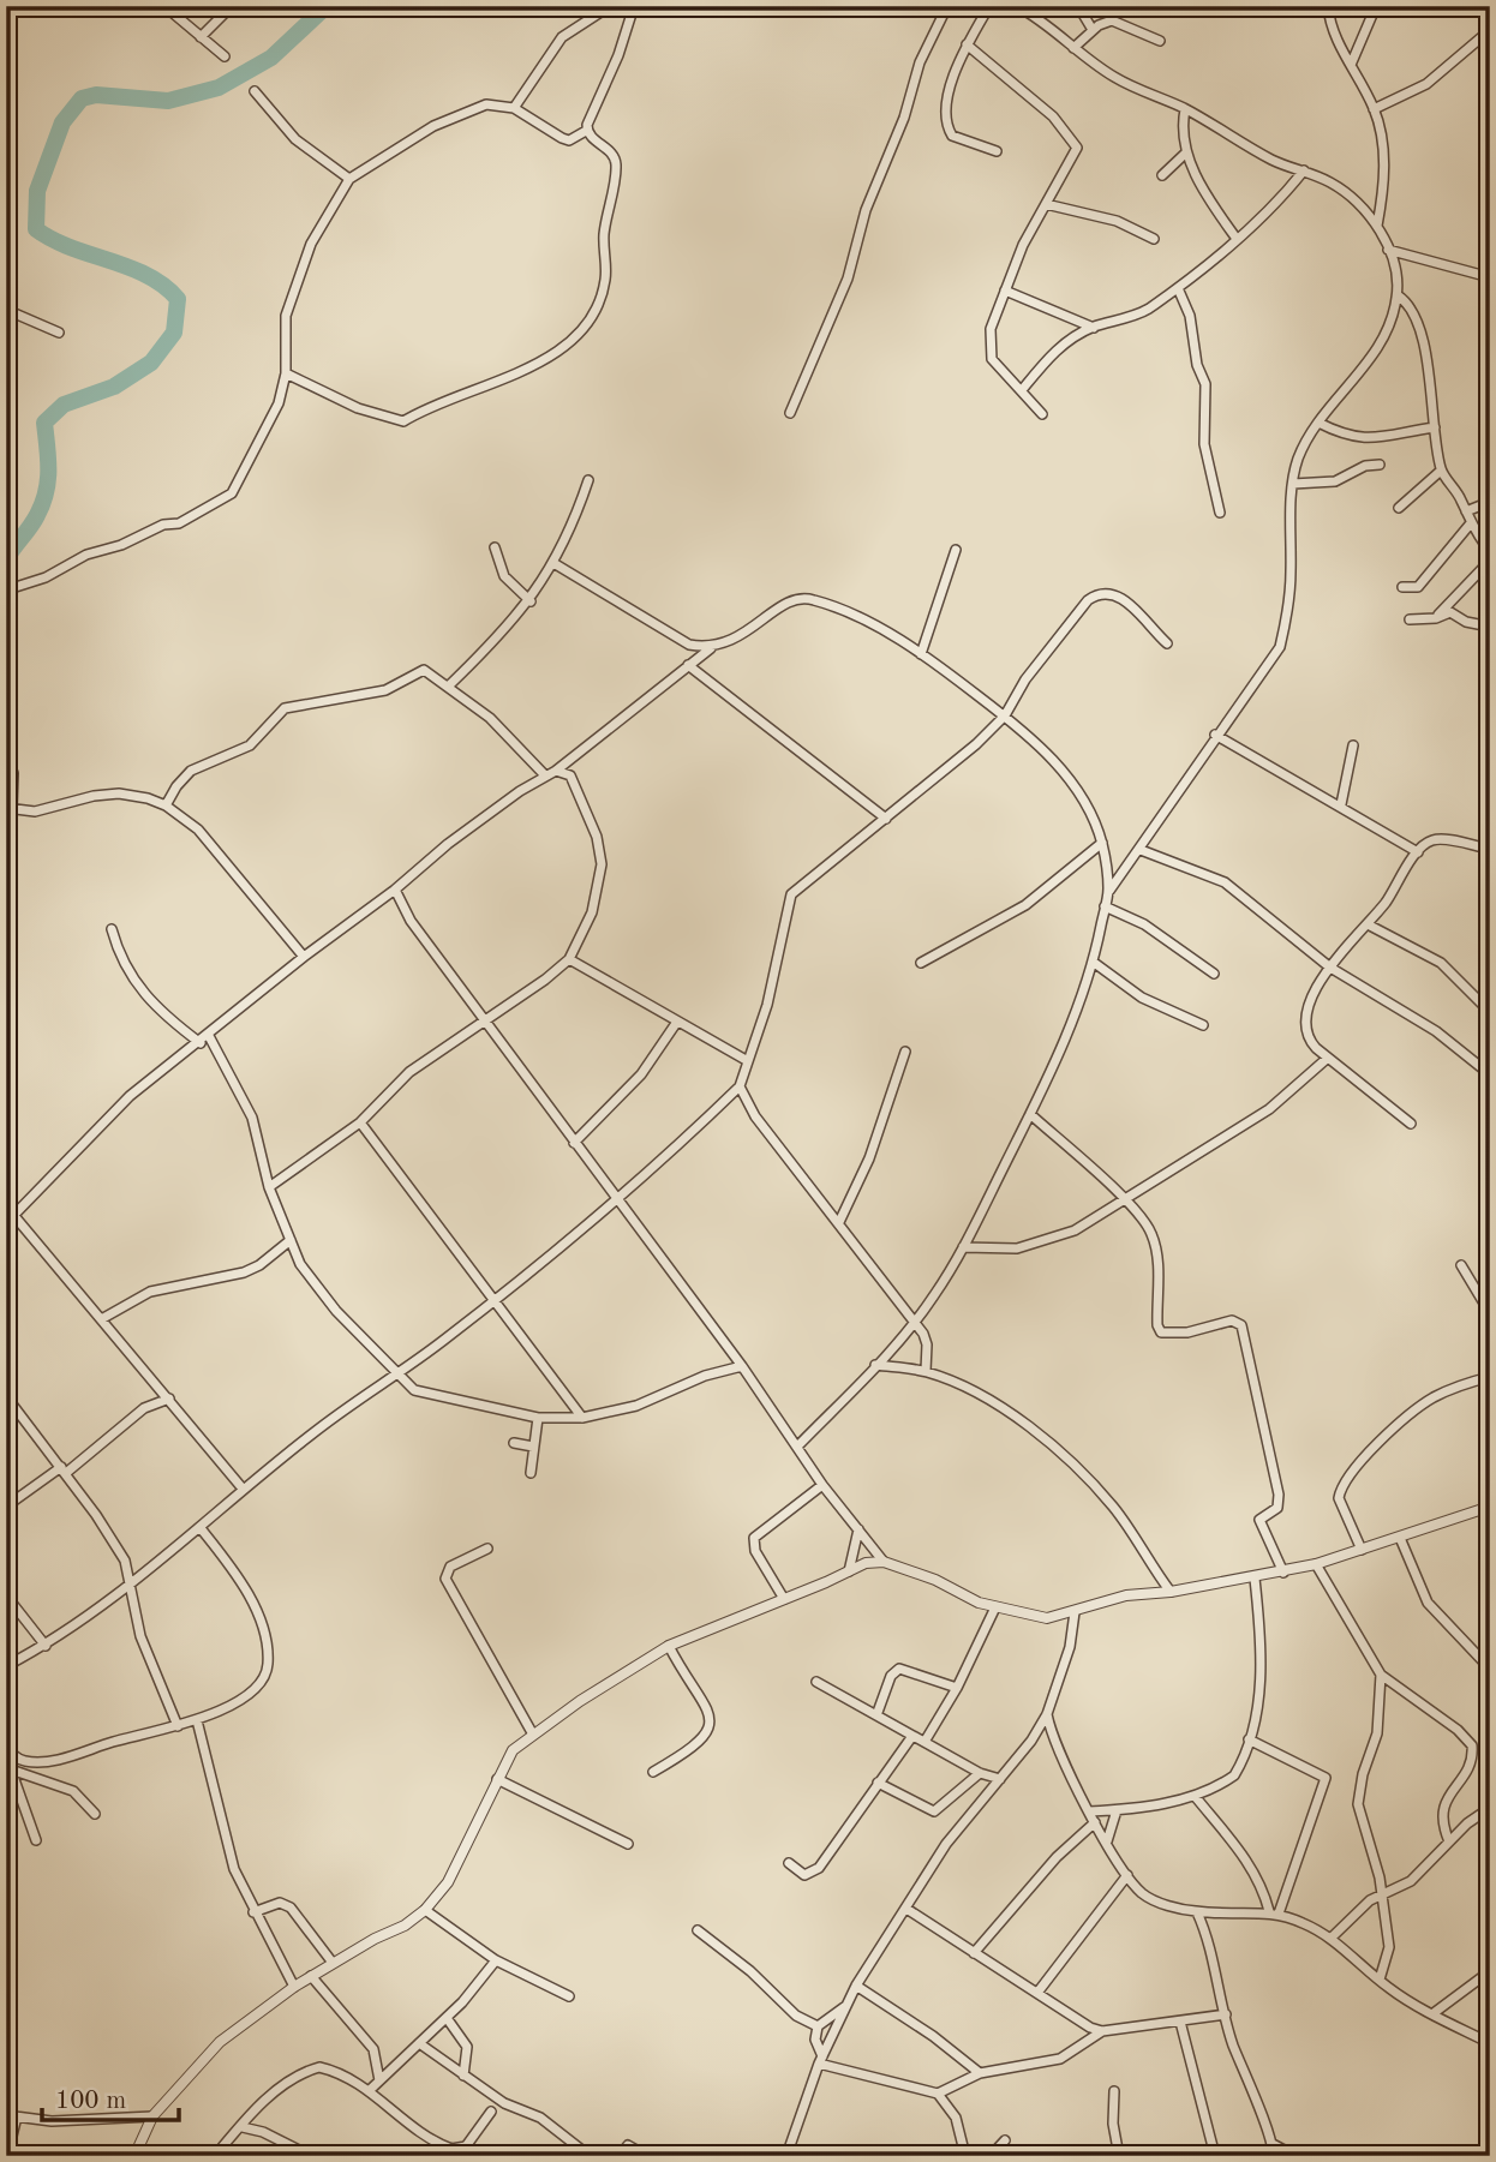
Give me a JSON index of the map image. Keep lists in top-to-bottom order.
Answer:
{
  "scale_bar": "100 m"
}
